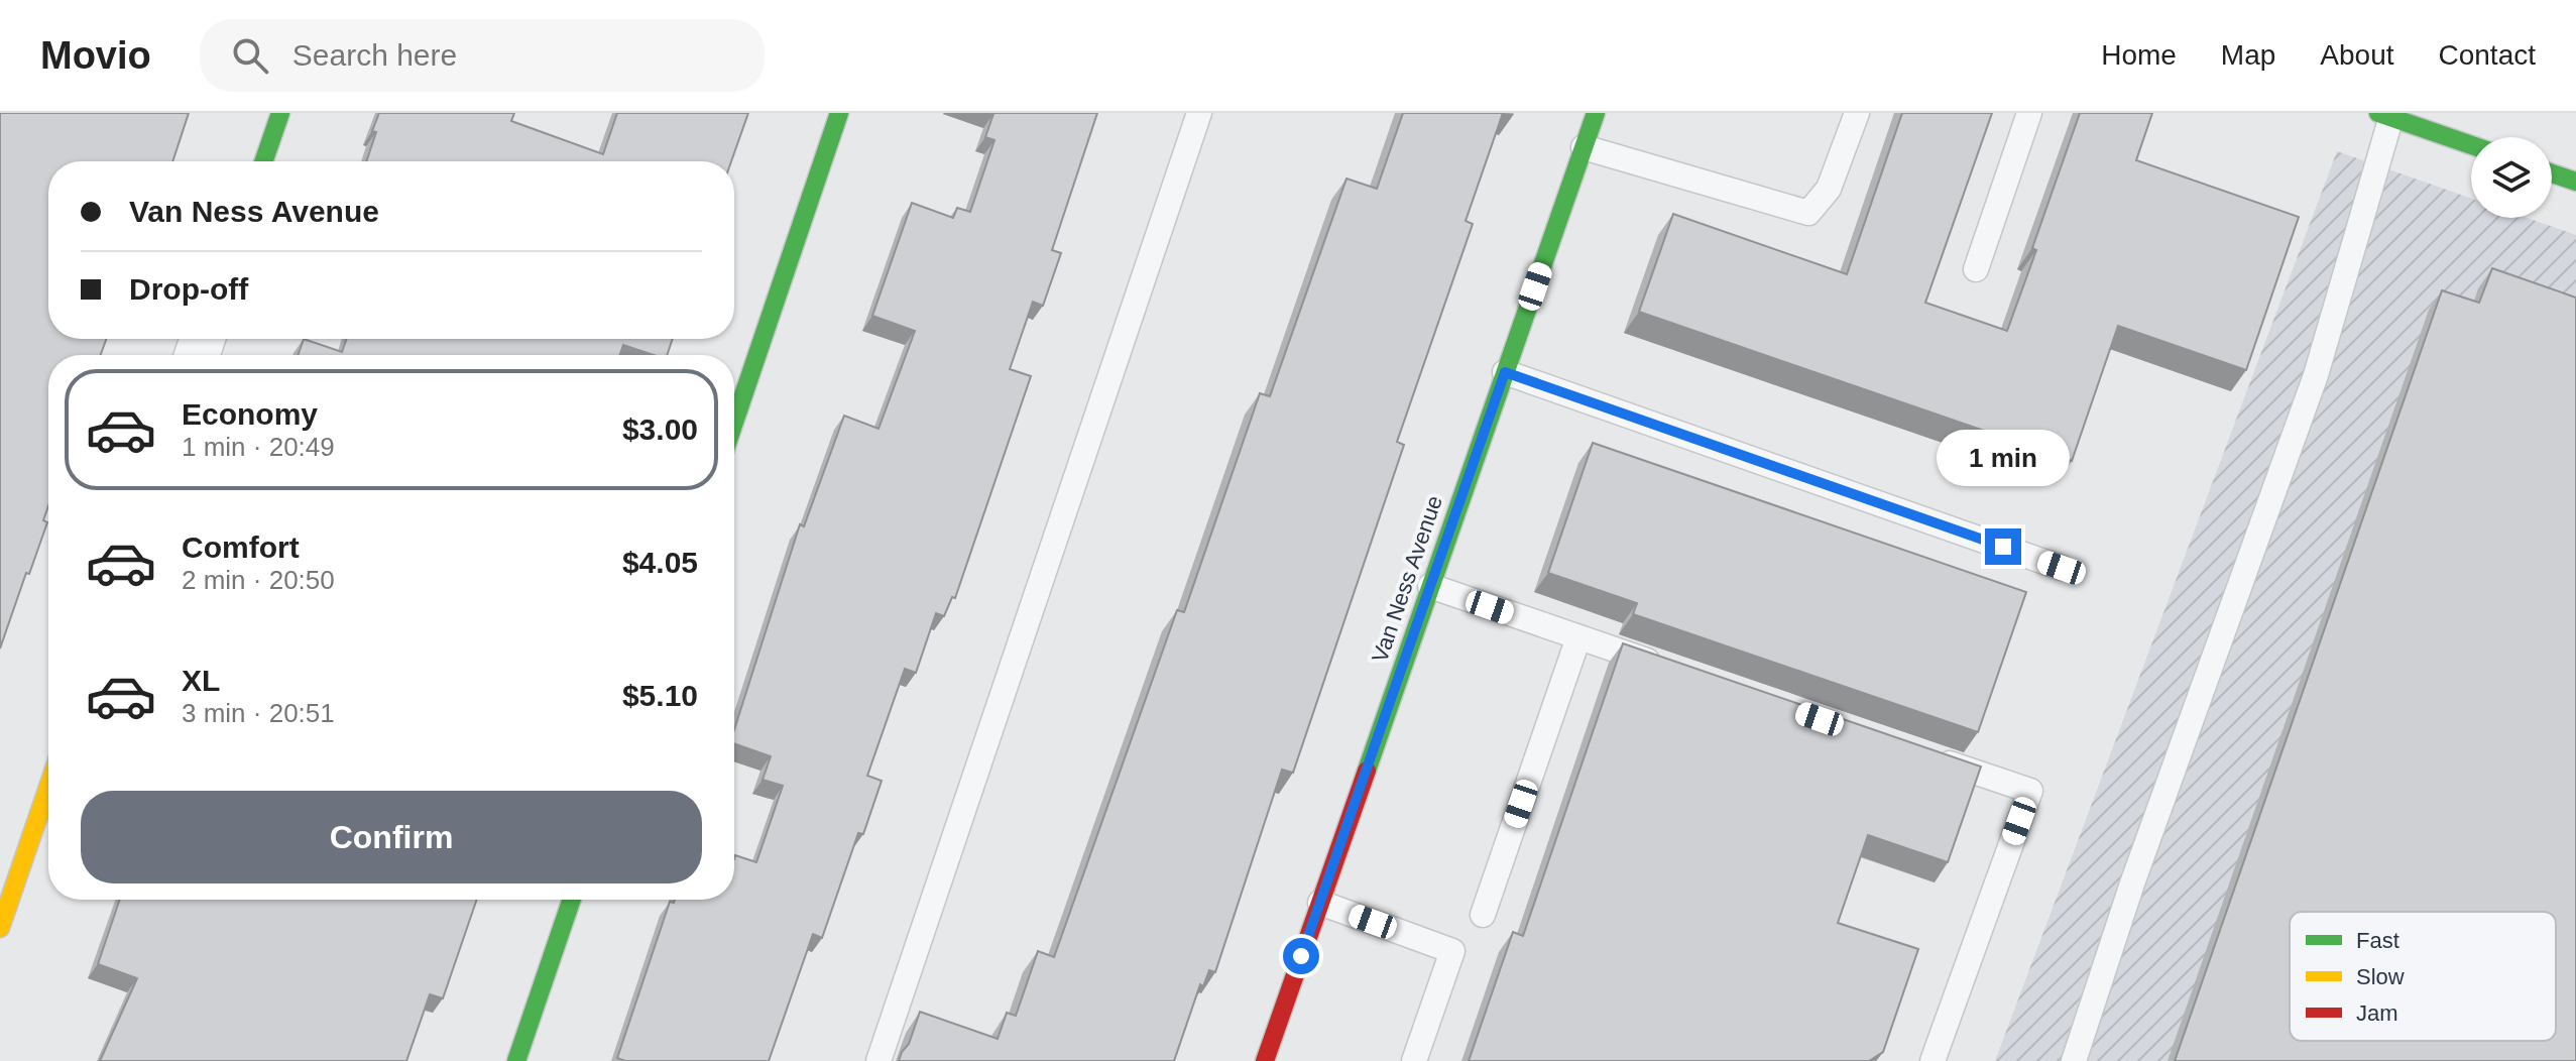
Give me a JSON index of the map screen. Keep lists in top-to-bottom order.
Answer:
{
  "streets": {
    "main road": ["Van Ness Avenue"]
  },
  "legend": ["Fast", "Slow", "Jam"],
  "page": {
    "header": "Movio",
    "search": "Search here",
    "nav": [
      "Home",
      "Map",
      "About",
      "Contact"
    ],
    "banner": ["Van Ness Avenue", "Drop-off"],
    "list": [
      {
        "name": "Economy",
        "note": "1 min · 20:49",
        "value": "$3.00"
      },
      {
        "name": "Comfort",
        "note": "2 min · 20:50",
        "value": "$4.05"
      },
      {
        "name": "XL",
        "note": "3 min · 20:51",
        "value": "$5.10"
      }
    ],
    "bubble": "1 min",
    "buttons": "Confirm"
  }
}
